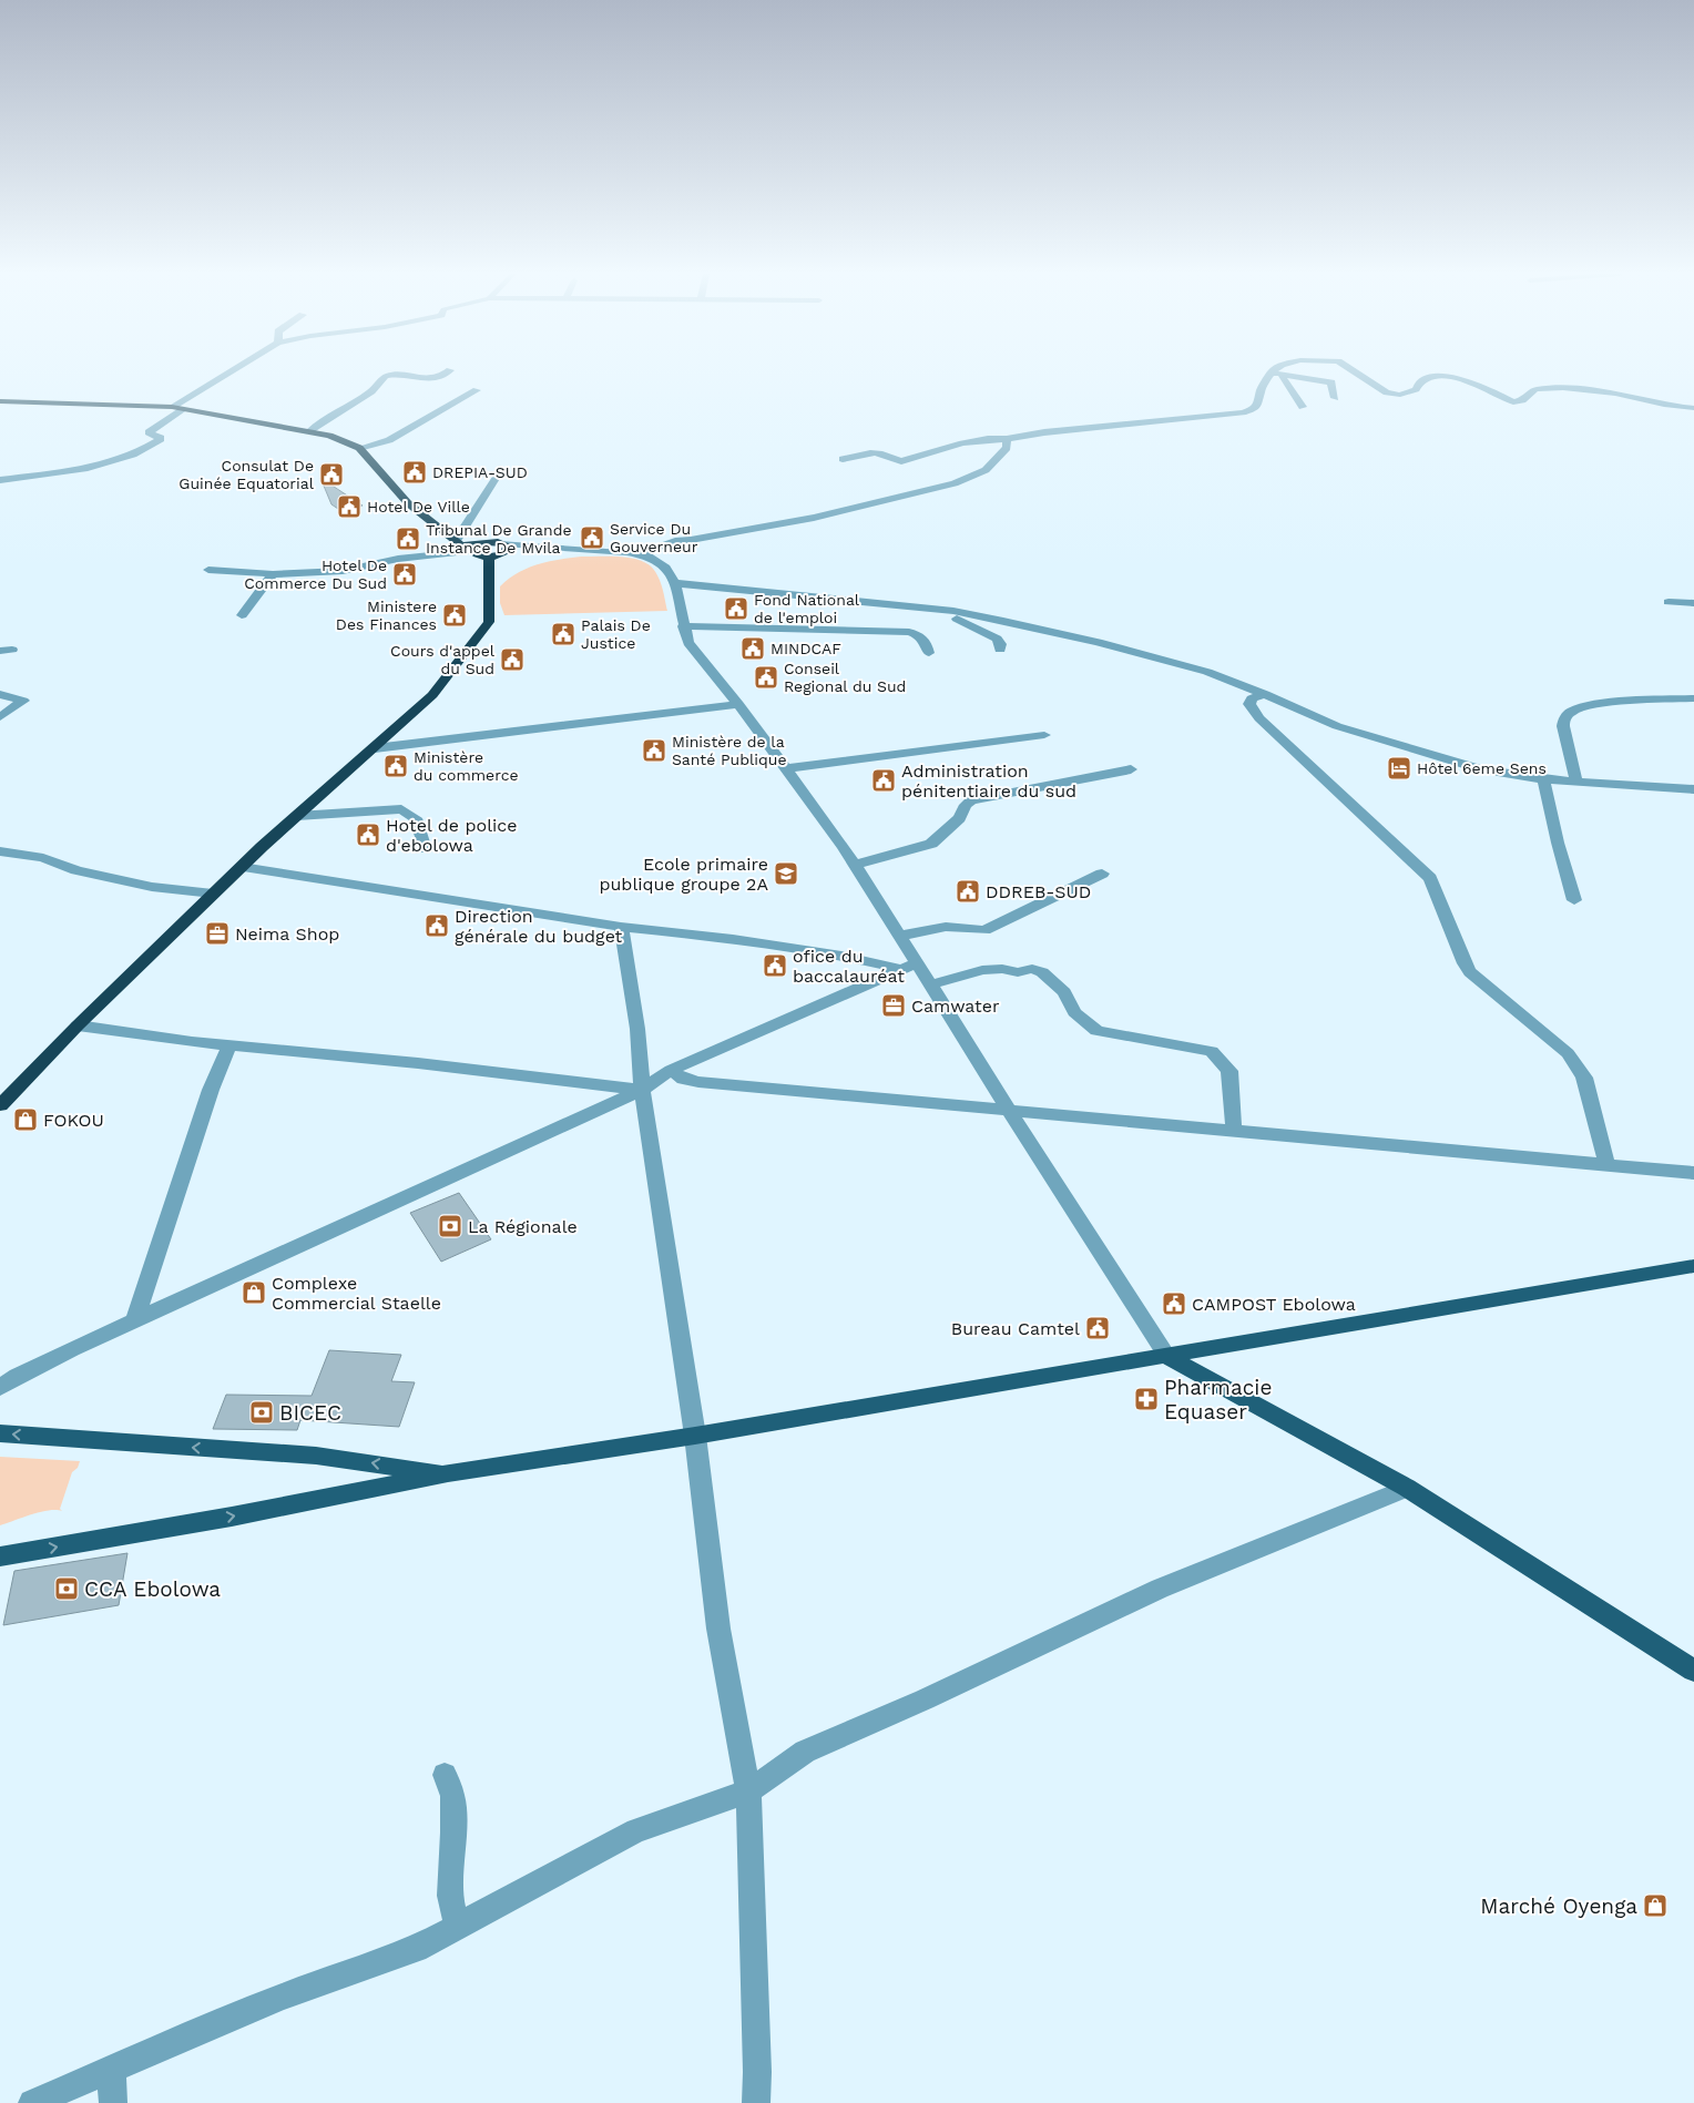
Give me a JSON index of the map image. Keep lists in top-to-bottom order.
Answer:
{
  "places": {
    "public building": [
      "DREPIA-SUD",
      "Consulat De Guinée Equatorial",
      "Hotel De Ville",
      "Service Du Gouverneur",
      "Tribunal De Grande Instance De Mvila",
      "Hotel De Commerce Du Sud",
      "Fond National de l'emploi",
      "Ministere Des Finances",
      "Palais De Justice",
      "MINDCAF",
      "Cours d'appel du Sud",
      "Conseil Regional du Sud",
      "Ministère de la Santé Publique",
      "Ministère du commerce",
      "Administration pénitentiaire du sud",
      "Hotel de police d'ebolowa",
      "DDREB-SUD",
      "Direction générale du budget",
      "ofice du baccalauréat",
      "CAMPOST Ebolowa",
      "Bureau Camtel"
    ],
    "hotel": ["Hôtel 6eme Sens"],
    "school or university": ["Ecole primaire publique groupe 2A"],
    "office": ["Neima Shop", "Camwater"],
    "shop": ["FOKOU", "Complexe Commercial Staelle", "Marché Oyenga"],
    "bank": ["La Régionale", "BICEC", "CCA Ebolowa"],
    "pharmacy": ["Pharmacie Equaser"]
  }
}
